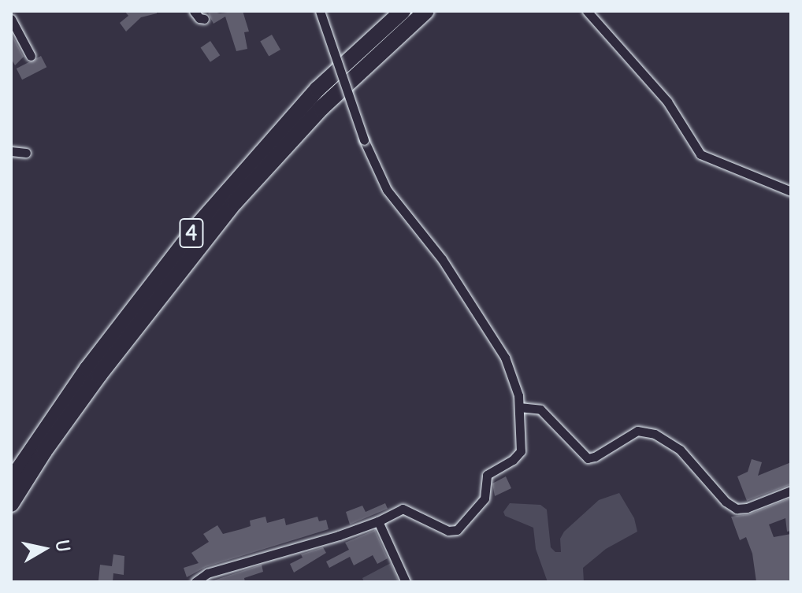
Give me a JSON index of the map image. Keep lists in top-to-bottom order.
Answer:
{
  "streets": {
    "highway": ["4"]
  },
  "north": "right"
}
